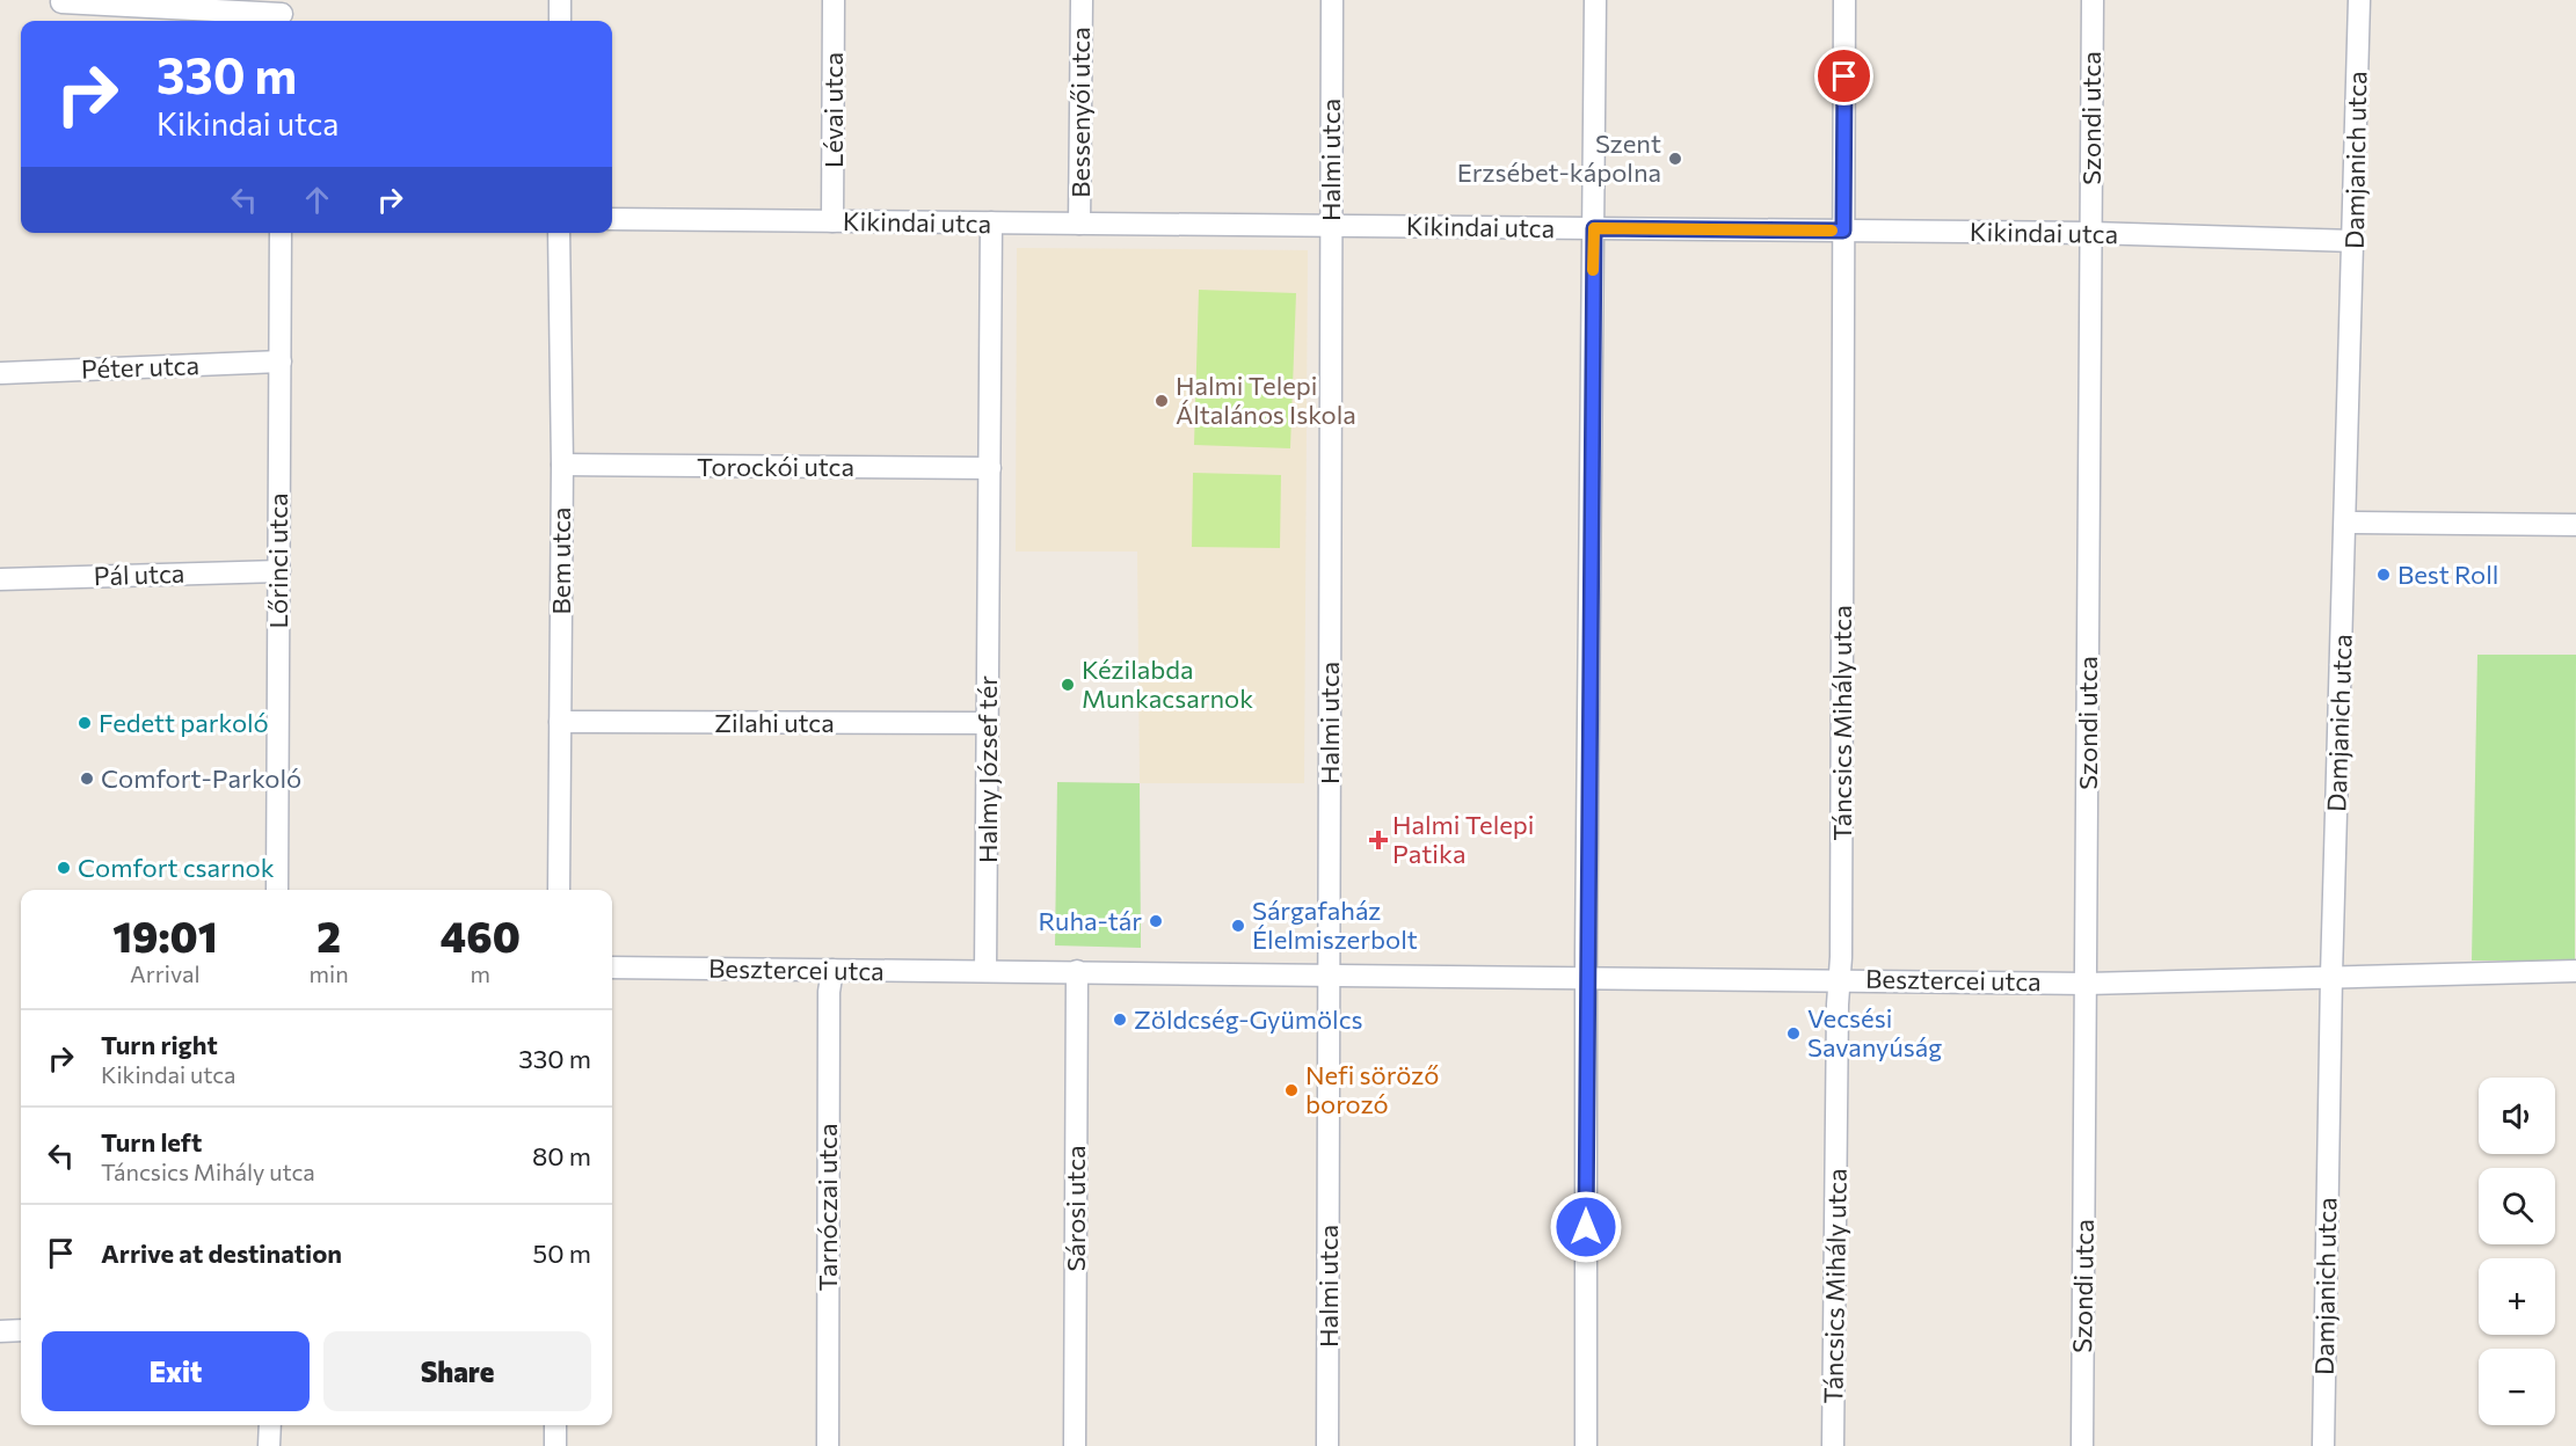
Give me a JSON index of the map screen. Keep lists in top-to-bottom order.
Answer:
{
  "streets": {
    "street": [
      "Lévai utca",
      "Bessenyői utca",
      "Szondi utca",
      "Halmi utca",
      "Damjanich utca",
      "Kikindai utca",
      "Péter utca",
      "Torockói utca",
      "Lőrinci utca",
      "Bem utca",
      "Pál utca",
      "Zilahi utca",
      "Táncsics Mihály utca",
      "Halmy József tér",
      "Besztercei utca",
      "Tarnóczai utca",
      "Sárosi utca"
    ]
  },
  "crossings": [
    ["Lévai utca", "Kikindai utca"],
    ["Bessenyői utca", "Kikindai utca"],
    ["Szondi utca", "Kikindai utca"],
    ["Szondi utca", "Besztercei utca"],
    ["Halmi utca", "Kikindai utca"],
    ["Halmi utca", "Besztercei utca"],
    ["Damjanich utca", "Kikindai utca"],
    ["Damjanich utca", "Besztercei utca"],
    ["Kikindai utca", "Táncsics Mihály utca"],
    ["Kikindai utca", "Halmy József tér"],
    ["Péter utca", "Lőrinci utca"],
    ["Torockói utca", "Bem utca"],
    ["Torockói utca", "Halmy József tér"],
    ["Lőrinci utca", "Pál utca"],
    ["Bem utca", "Zilahi utca"],
    ["Zilahi utca", "Halmy József tér"],
    ["Táncsics Mihály utca", "Besztercei utca"],
    ["Halmy József tér", "Besztercei utca"],
    ["Besztercei utca", "Tarnóczai utca"]
  ],
  "places": {
    "other": [
      "Szent Erzsébet-kápolna",
      "Halmi Telepi Általános Iskola",
      "Best Roll",
      "Kézilabda Munkacsarnok",
      "Fedett parkoló",
      "Comfort-Parkoló",
      "Comfort csarnok",
      "Ruha-tár",
      "Sárgafaház Élelmiszerbolt",
      "Zöldcség-Gyümölcs",
      "Vecsési Savanyúság",
      "Nefi söröző borozó"
    ],
    "health": ["Halmi Telepi Patika"]
  },
  "page": {
    "turn": ["330 m", "Kikindai utca"],
    "eta": [
      "19:01",
      "Arrival",
      "2",
      "min",
      "460",
      "m"
    ],
    "list": [
      {
        "name": "Turn right",
        "note": "Kikindai utca",
        "value": "330 m"
      },
      {
        "name": "Turn left",
        "note": "Táncsics Mihály utca",
        "value": "80 m"
      },
      {
        "name": "Arrive at destination",
        "value": "50 m"
      }
    ],
    "map_buttons": ["+", "−"],
    "buttons": ["Exit", "Share"]
  }
}
